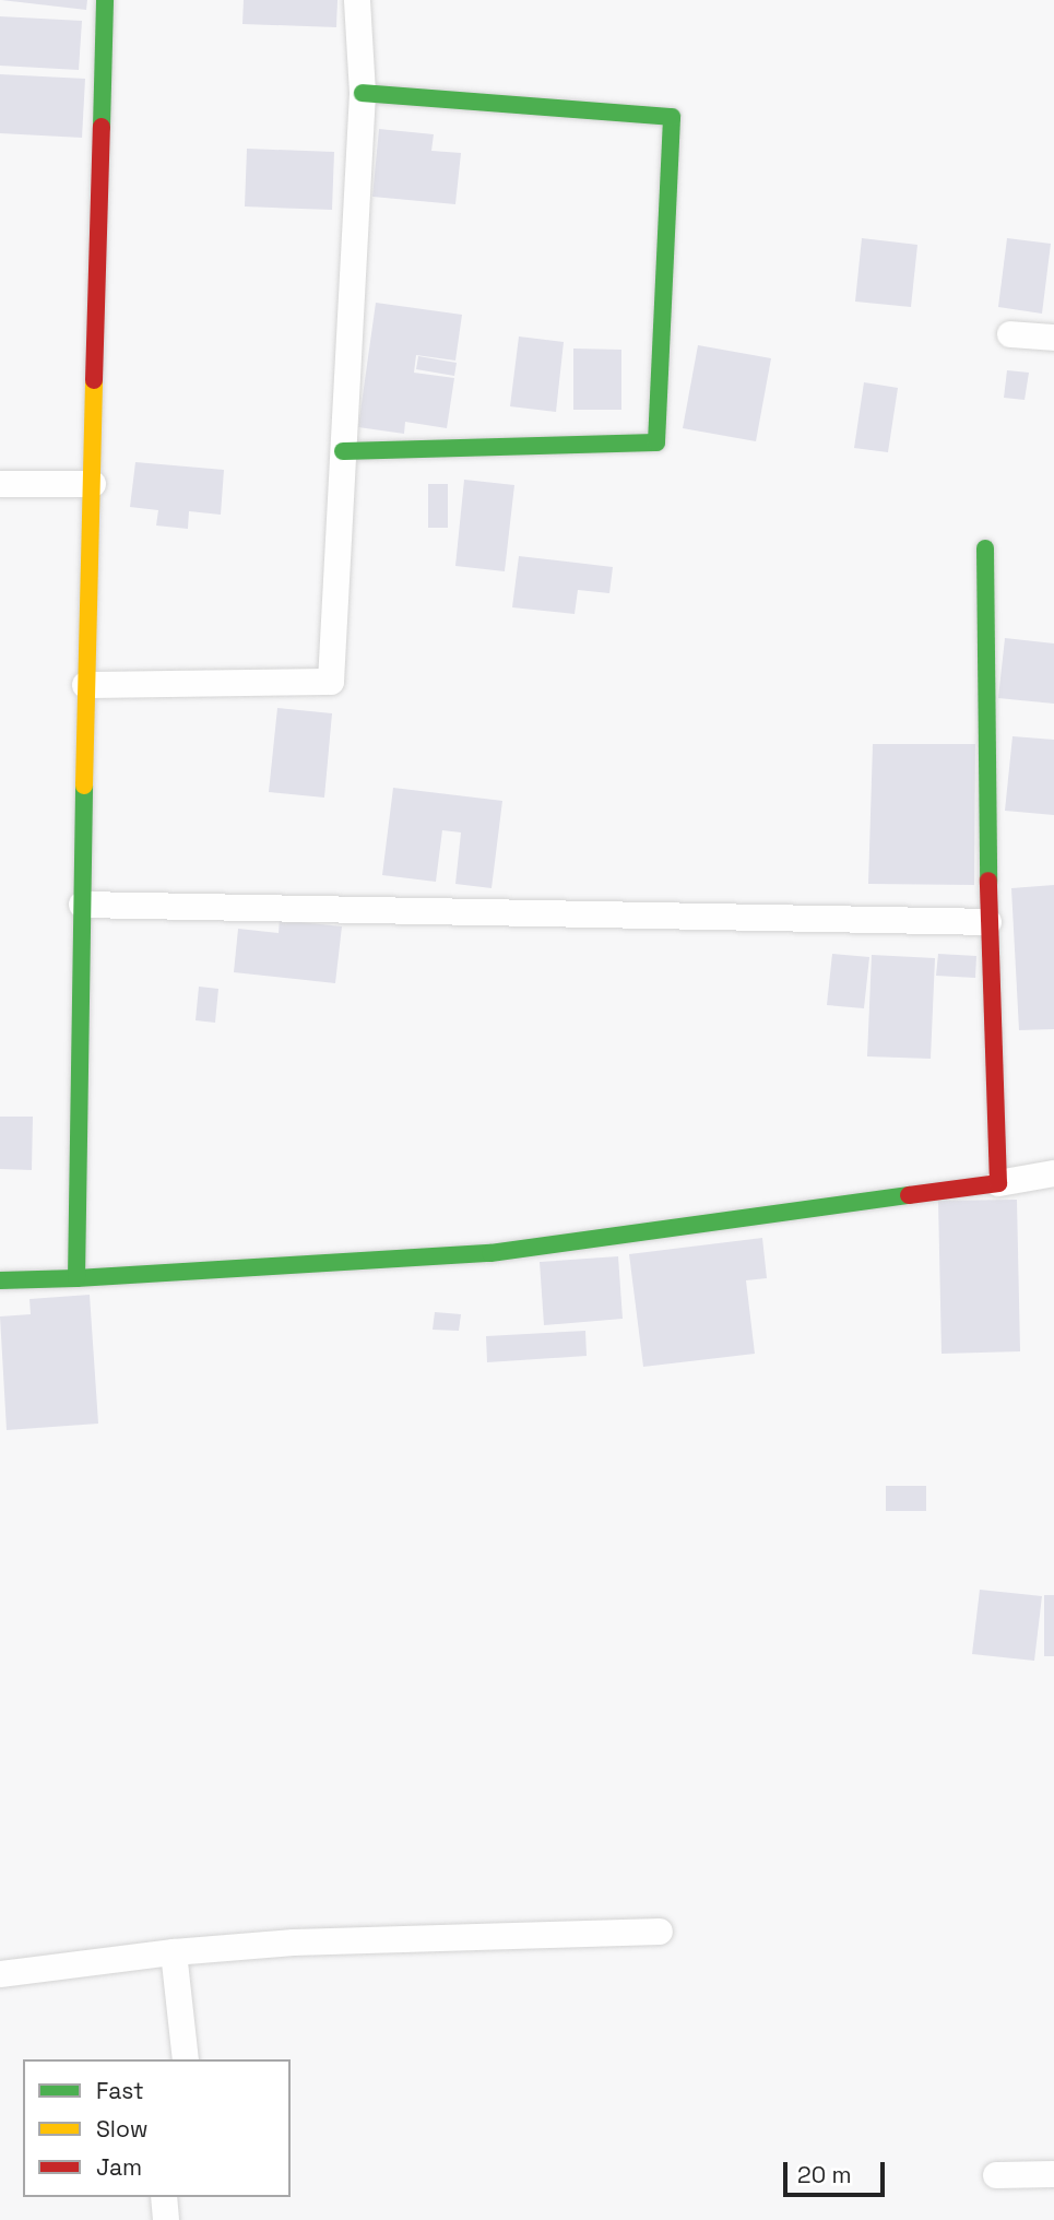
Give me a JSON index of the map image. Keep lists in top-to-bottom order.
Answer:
{
  "legend": ["Fast", "Slow", "Jam"],
  "scale_bar": "20 m"
}
